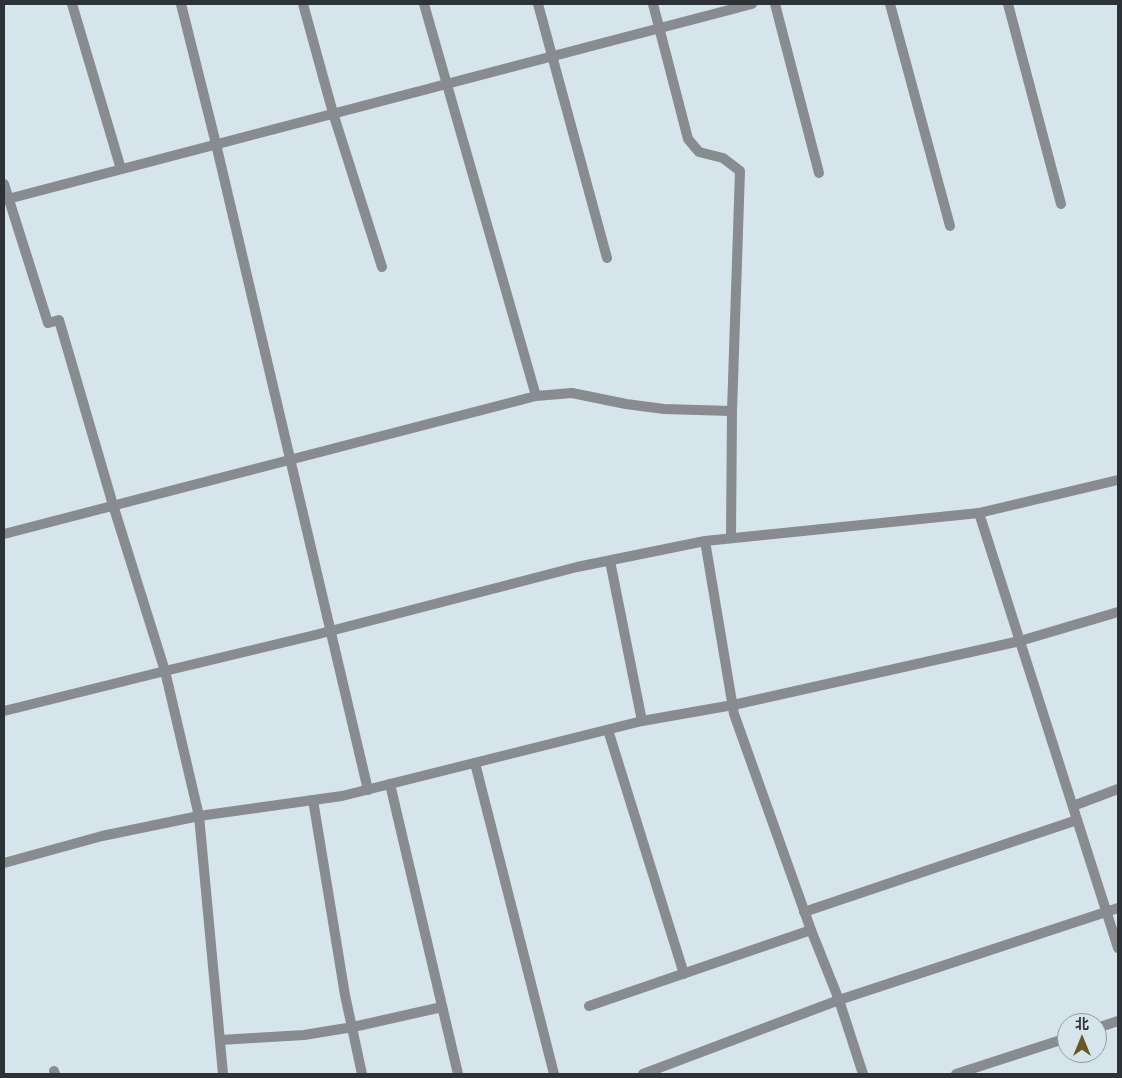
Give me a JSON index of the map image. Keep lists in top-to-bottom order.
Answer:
{
  "north": "top"
}
